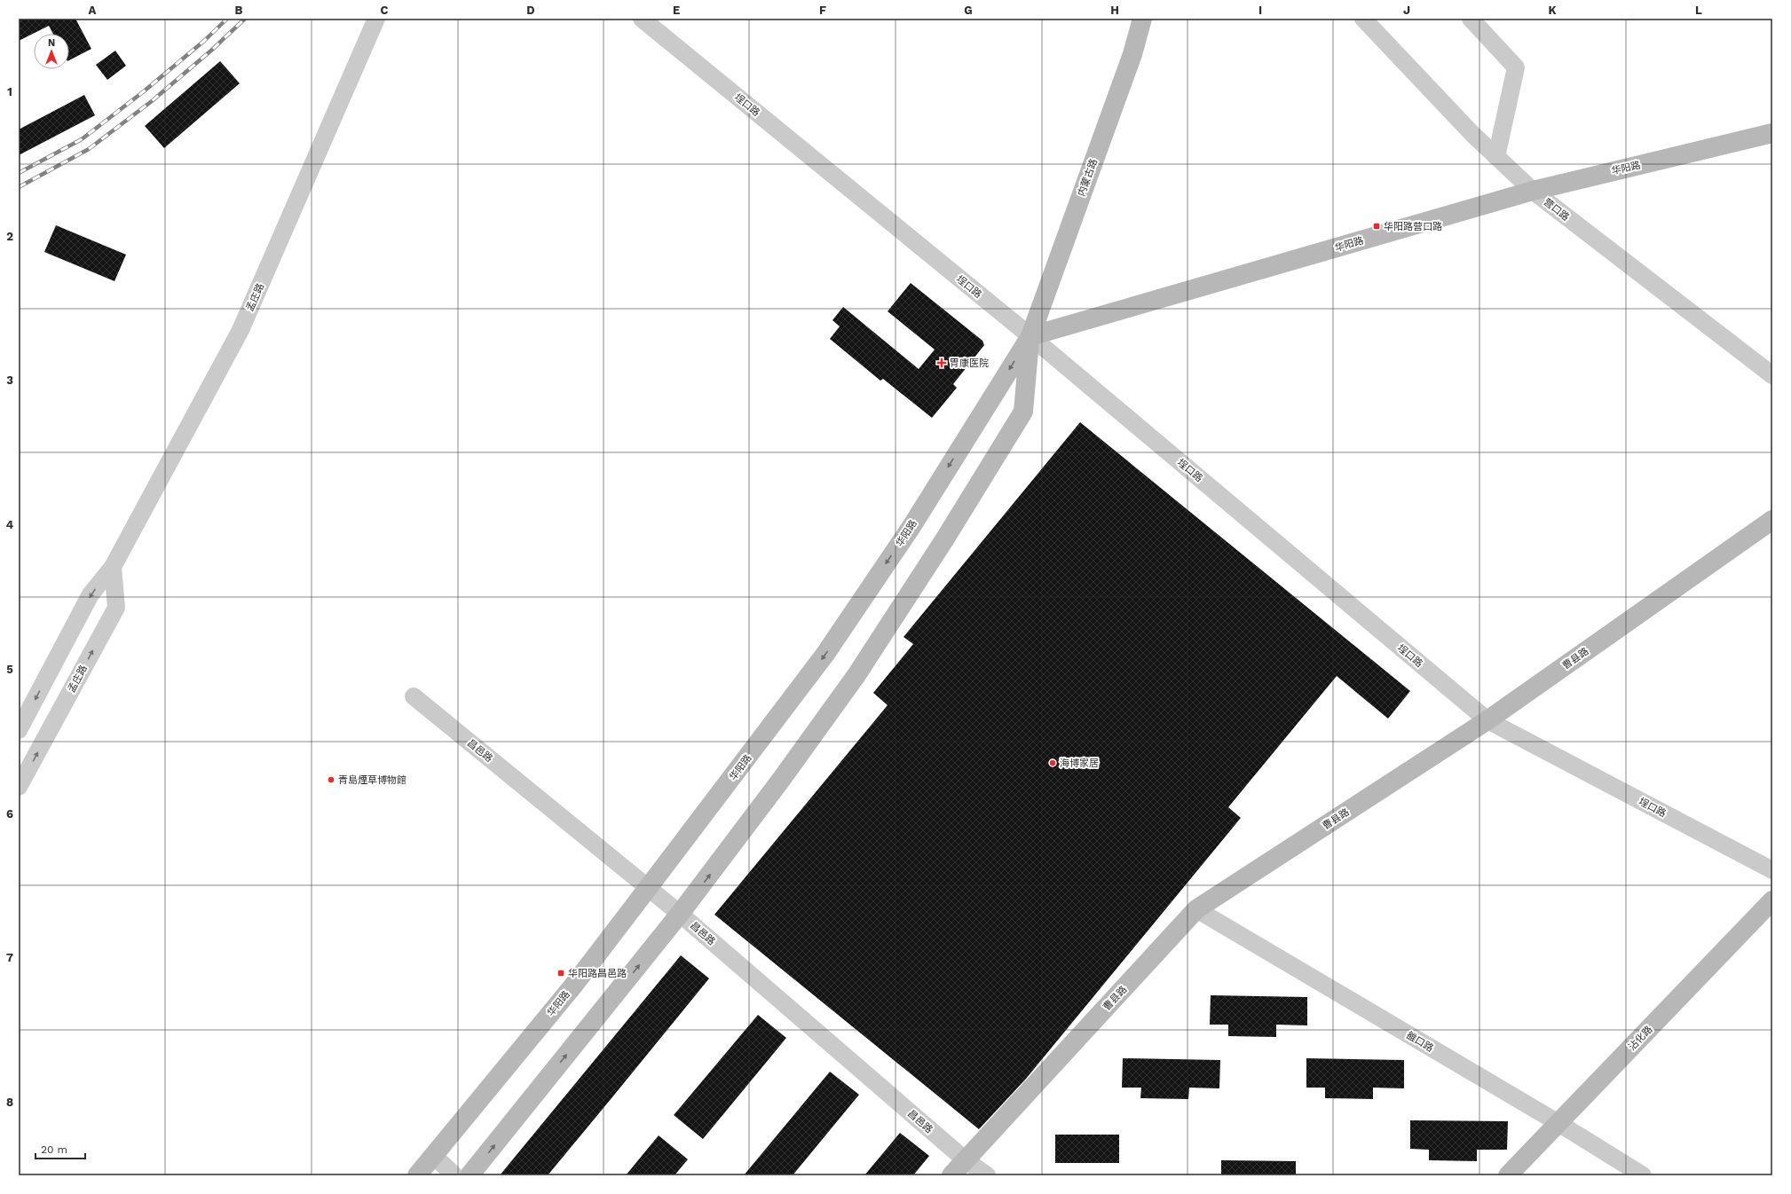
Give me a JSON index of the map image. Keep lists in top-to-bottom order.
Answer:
{
  "streets": {
    "main road": [
      "华阳路",
      "内蒙古路",
      "曹县路",
      "沾化路"
    ],
    "street": [
      "埕口路",
      "营口路",
      "孟庄路",
      "昌邑路",
      "雒口路"
    ]
  },
  "crossings": [
    ["埕口路", "华阳路"],
    ["埕口路", "内蒙古路"],
    ["埕口路", "曹县路"],
    ["华阳路", "内蒙古路"],
    ["华阳路", "营口路"],
    ["华阳路", "昌邑路"],
    ["曹县路", "昌邑路"],
    ["曹县路", "雒口路"],
    ["沾化路", "雒口路"]
  ],
  "places": {
    "transit": ["华阳路营口路", "华阳路昌邑路"],
    "health": ["胃康医院"],
    "other": ["海博家居", "青島煙草博物館"]
  },
  "scale_bar": "20 m",
  "north": "top",
  "grid": {
    "columns": [
      "A",
      "B",
      "C",
      "D",
      "E",
      "F",
      "G",
      "H",
      "I",
      "J",
      "K",
      "L"
    ],
    "rows": [
      "1",
      "2",
      "3",
      "4",
      "5",
      "6",
      "7",
      "8"
    ]
  }
}
